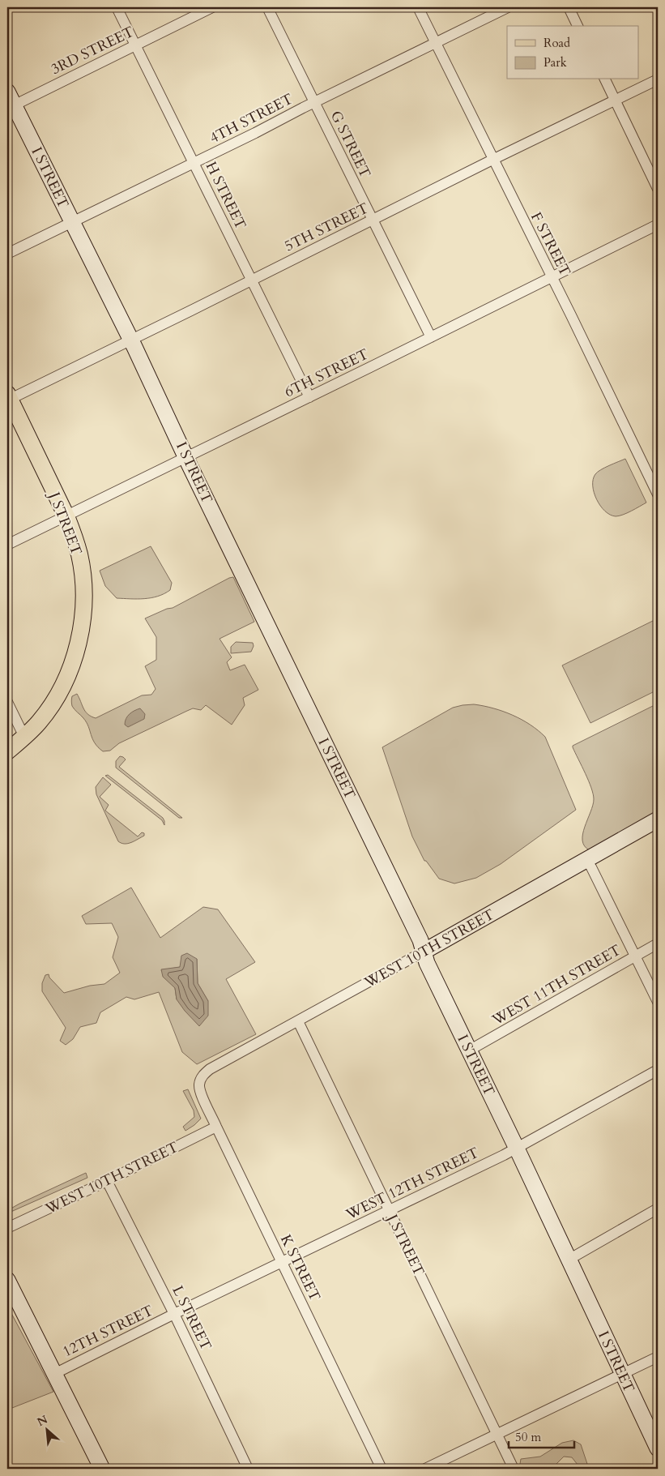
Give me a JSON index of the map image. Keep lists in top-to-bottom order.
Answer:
{
  "streets": {
    "main road": ["J STREET"],
    "street": [
      "3RD STREET",
      "4TH STREET",
      "G STREET",
      "I STREET",
      "H STREET",
      "5TH STREET",
      "F STREET",
      "6TH STREET",
      "WEST 10TH STREET",
      "WEST 11TH STREET",
      "WEST 12TH STREET",
      "K STREET",
      "L STREET",
      "12TH STREET"
    ]
  },
  "crossings": [
    ["3RD STREET", "I STREET"],
    ["3RD STREET", "H STREET"],
    ["4TH STREET", "G STREET"],
    ["4TH STREET", "I STREET"],
    ["4TH STREET", "H STREET"],
    ["4TH STREET", "F STREET"],
    ["G STREET", "5TH STREET"],
    ["G STREET", "6TH STREET"],
    ["I STREET", "5TH STREET"],
    ["I STREET", "6TH STREET"],
    ["I STREET", "WEST 10TH STREET"],
    ["I STREET", "WEST 11TH STREET"],
    ["I STREET", "WEST 12TH STREET"],
    ["H STREET", "5TH STREET"],
    ["H STREET", "6TH STREET"],
    ["5TH STREET", "F STREET"],
    ["5TH STREET", "J STREET"],
    ["F STREET", "6TH STREET"],
    ["6TH STREET", "J STREET"],
    ["J STREET", "WEST 10TH STREET"],
    ["J STREET", "WEST 12TH STREET"],
    ["WEST 10TH STREET", "K STREET"],
    ["WEST 10TH STREET", "L STREET"],
    ["WEST 12TH STREET", "K STREET"],
    ["WEST 12TH STREET", "L STREET"],
    ["WEST 12TH STREET", "12TH STREET"],
    ["L STREET", "12TH STREET"]
  ],
  "legend": ["Road", "Park"],
  "scale_bar": "50 m",
  "north": "top left"
}
